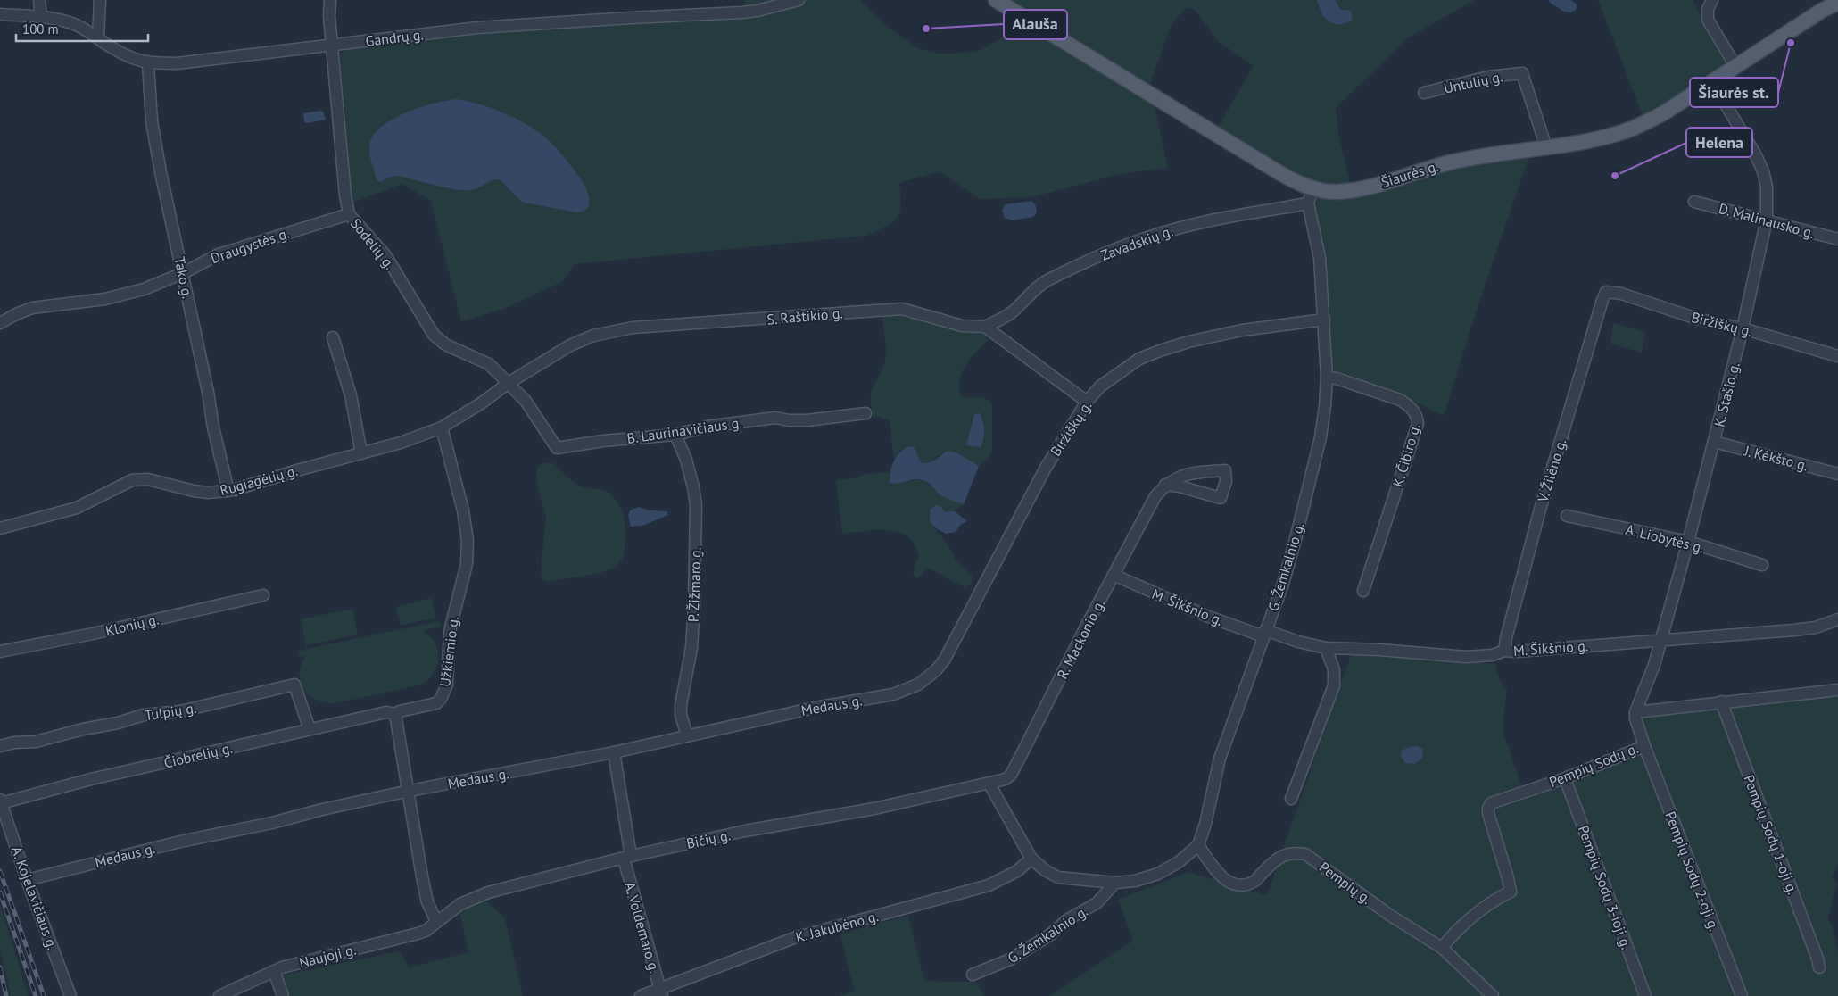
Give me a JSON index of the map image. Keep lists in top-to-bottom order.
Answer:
{
  "streets": {
    "main road": ["Šiaurės g."],
    "street": [
      "Gandrų g.",
      "Untulių g.",
      "D. Malinausko g.",
      "Zavadskių g.",
      "Sodelių g.",
      "Draugystės g.",
      "Tako g.",
      "S. Raštikio g.",
      "Biržiškų g.",
      "K. Stašio g.",
      "B. Laurinavičiaus g.",
      "K. Čibiro g.",
      "J. Kėkšto g.",
      "V. Žilėno g.",
      "Rugiagėlių g.",
      "A. Liobytės g.",
      "G. Žemkalnio g.",
      "P. Žižmaro g.",
      "M. Šikšnio g.",
      "Klonių g.",
      "R. Mackonio g.",
      "Užkiemio g.",
      "Medaus g.",
      "Tulpių g.",
      "Čiobrelių g.",
      "Pempių Sodų g.",
      "Pempių Sodų 1-oji g.",
      "Bičių g.",
      "Pempių Sodų 2-oji g.",
      "Pempių g.",
      "Pempių Sodų 3-ioji g.",
      "A. Kojelavičiaus g.",
      "K. Jakubėno g.",
      "A. Voldemaro g.",
      "Naujoji g."
    ]
  },
  "crossings": [
    ["Gandrų g.", "Sodelių g."],
    ["Gandrų g.", "Tako g."],
    ["Untulių g.", "Šiaurės g."],
    ["Šiaurės g.", "K. Stašio g."],
    ["Šiaurės g.", "G. Žemkalnio g."],
    ["D. Malinausko g.", "K. Stašio g."],
    ["Zavadskių g.", "S. Raštikio g."],
    ["Zavadskių g.", "G. Žemkalnio g."],
    ["Sodelių g.", "Draugystės g."],
    ["Sodelių g.", "S. Raštikio g."],
    ["Sodelių g.", "B. Laurinavičiaus g."],
    ["Sodelių g.", "Rugiagėlių g."],
    ["Draugystės g.", "Tako g."],
    ["Tako g.", "Rugiagėlių g."],
    ["S. Raštikio g.", "B. Laurinavičiaus g."],
    ["S. Raštikio g.", "Rugiagėlių g."],
    ["Biržiškų g.", "K. Stašio g."],
    ["Biržiškų g.", "V. Žilėno g."],
    ["Biržiškų g.", "G. Žemkalnio g."],
    ["Biržiškų g.", "Medaus g."],
    ["K. Stašio g.", "J. Kėkšto g."],
    ["K. Stašio g.", "A. Liobytės g."],
    ["K. Stašio g.", "M. Šikšnio g."],
    ["K. Stašio g.", "Pempių Sodų g."],
    ["B. Laurinavičiaus g.", "Rugiagėlių g."],
    ["B. Laurinavičiaus g.", "P. Žižmaro g."],
    ["K. Čibiro g.", "G. Žemkalnio g."],
    ["V. Žilėno g.", "M. Šikšnio g."],
    ["Rugiagėlių g.", "Užkiemio g."],
    ["G. Žemkalnio g.", "M. Šikšnio g."],
    ["G. Žemkalnio g.", "Pempių g."],
    ["G. Žemkalnio g.", "K. Jakubėno g."],
    ["P. Žižmaro g.", "Medaus g."],
    ["M. Šikšnio g.", "R. Mackonio g."],
    ["R. Mackonio g.", "Bičių g."],
    ["Užkiemio g.", "Čiobrelių g."],
    ["Medaus g.", "A. Kojelavičiaus g."],
    ["Medaus g.", "A. Voldemaro g."],
    ["Tulpių g.", "Čiobrelių g."],
    ["Čiobrelių g.", "A. Kojelavičiaus g."],
    ["Pempių Sodų g.", "Pempių Sodų 2-oji g."],
    ["Pempių Sodų g.", "Pempių g."],
    ["Pempių Sodų g.", "Pempių Sodų 3-ioji g."],
    ["Bičių g.", "A. Voldemaro g."],
    ["Bičių g.", "Naujoji g."],
    ["K. Jakubėno g.", "A. Voldemaro g."]
  ],
  "places": ["Alauša", "Šiaurės st.", "Helena"],
  "scale_bar": "100 m"
}
